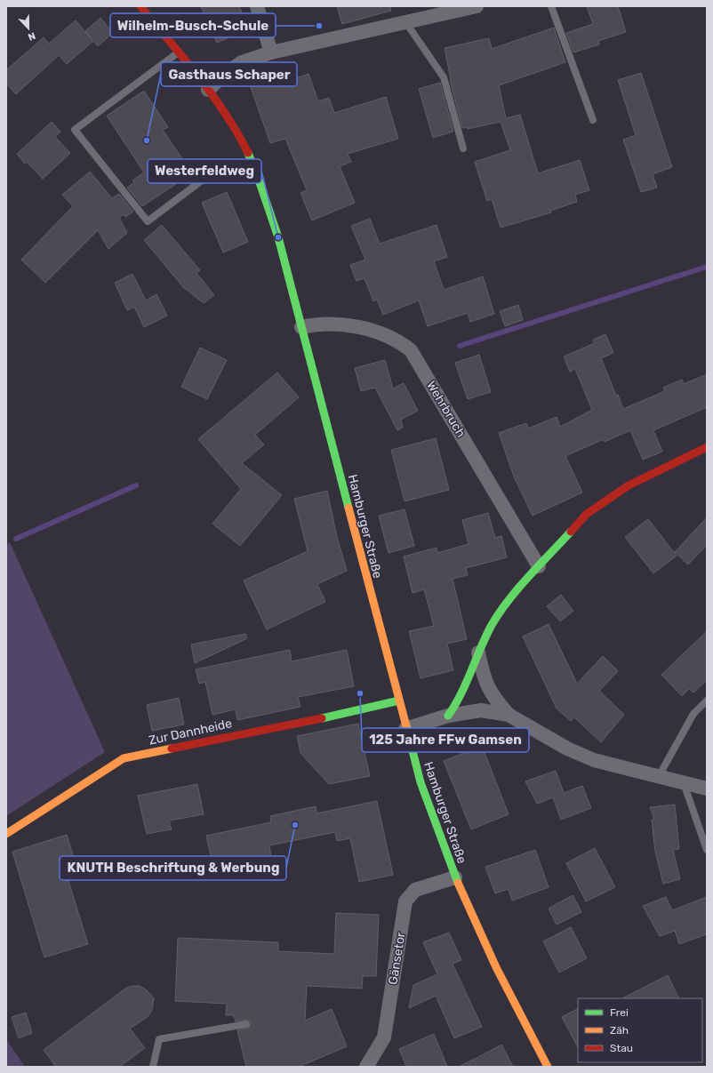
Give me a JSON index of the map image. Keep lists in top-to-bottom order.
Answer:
{
  "streets": {
    "street": [
      "Wehrbruch",
      "Hamburger Straße",
      "Zur Dannheide",
      "Gänsetor"
    ]
  },
  "crossings": [
    ["Wehrbruch", "Hamburger Straße"],
    ["Hamburger Straße", "Zur Dannheide"],
    ["Hamburger Straße", "Gänsetor"]
  ],
  "places": [
    "Wilhelm-Busch-Schule",
    "Gasthaus Schaper",
    "Westerfeldweg",
    "125 Jahre FFw Gamsen",
    "KNUTH Beschriftung & Werbung"
  ],
  "legend": ["Frei", "Zäh", "Stau"],
  "north": "bottom"
}
